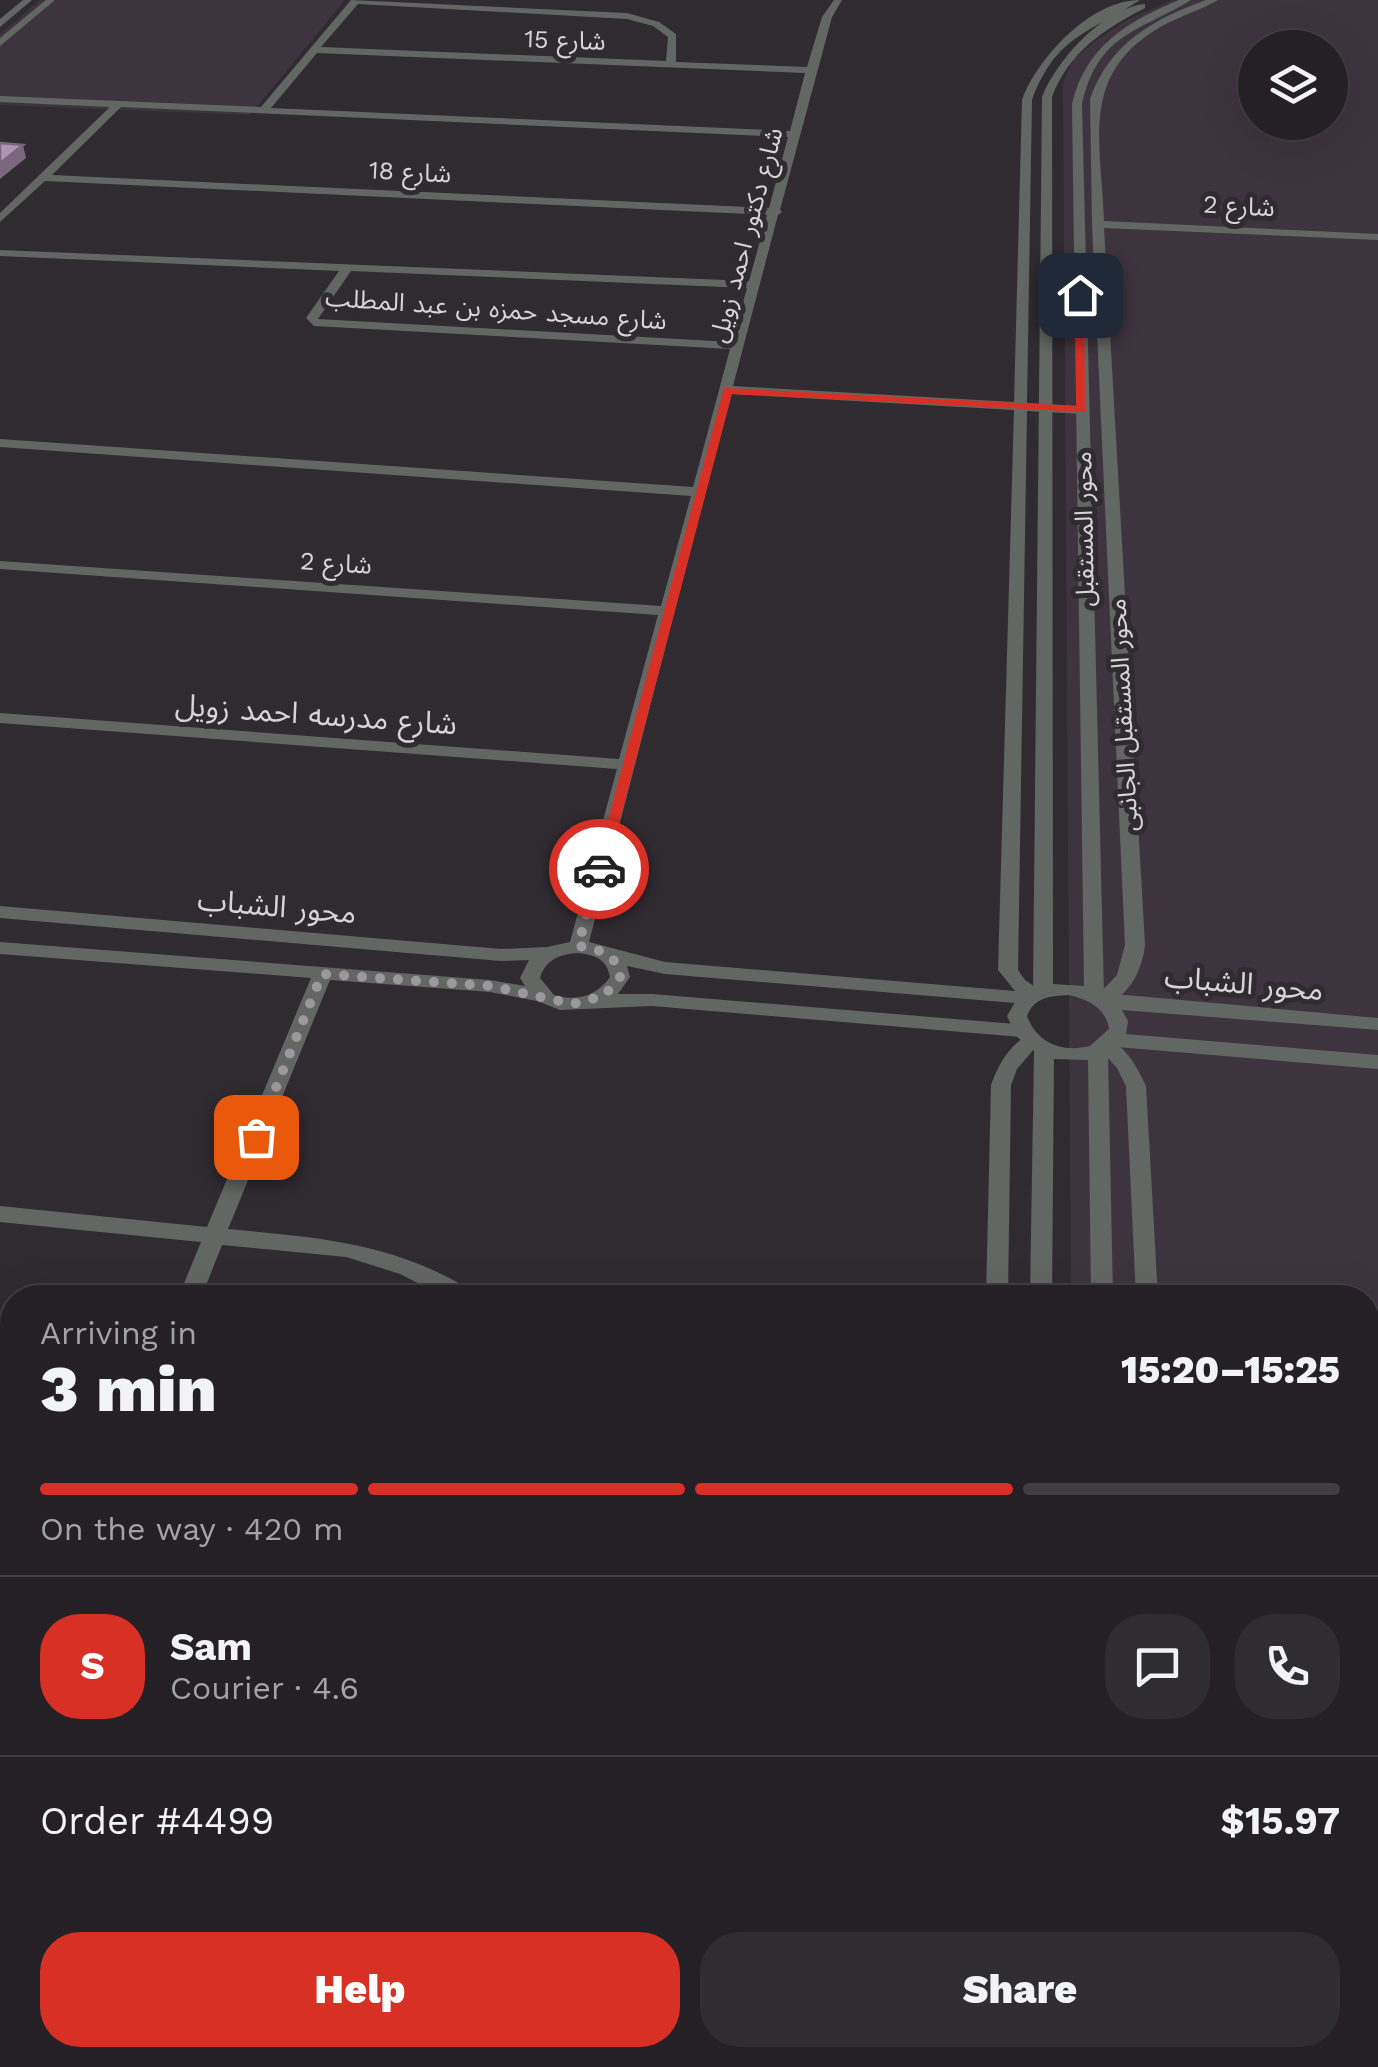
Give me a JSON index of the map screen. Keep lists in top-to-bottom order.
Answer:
{
  "streets": {
    "street": [
      "شارع 15",
      "شارع 18",
      "شارع 2",
      "شارع دكتور احمد زويل",
      "شارع مسجد حمزه بن عبد المطلب",
      "محور المستقبل",
      "شارع مدرسه احمد زويل",
      "محور المستقبل الجانبى",
      "محور الشباب"
    ]
  },
  "crossings": [
    ["شارع 15", "شارع دكتور احمد زويل"],
    ["شارع 18", "شارع دكتور احمد زويل"],
    ["شارع 2", "شارع دكتور احمد زويل"],
    ["شارع 2", "محور المستقبل الجانبى"],
    ["شارع دكتور احمد زويل", "شارع مسجد حمزه بن عبد المطلب"],
    ["شارع دكتور احمد زويل", "شارع مدرسه احمد زويل"],
    ["شارع دكتور احمد زويل", "محور الشباب"],
    ["محور المستقبل", "محور المستقبل الجانبى"],
    ["محور المستقبل", "محور الشباب"],
    ["محور المستقبل الجانبى", "محور الشباب"]
  ],
  "page": {
    "heading": ["3 min", "Arriving in", "15:20–15:25"],
    "panel": [
      "Sam",
      "Courier · 4.6",
      "Order #4499",
      "$15.97"
    ],
    "bar": "On the way · 420 m",
    "round": "S",
    "buttons": ["Help", "Share"]
  }
}
